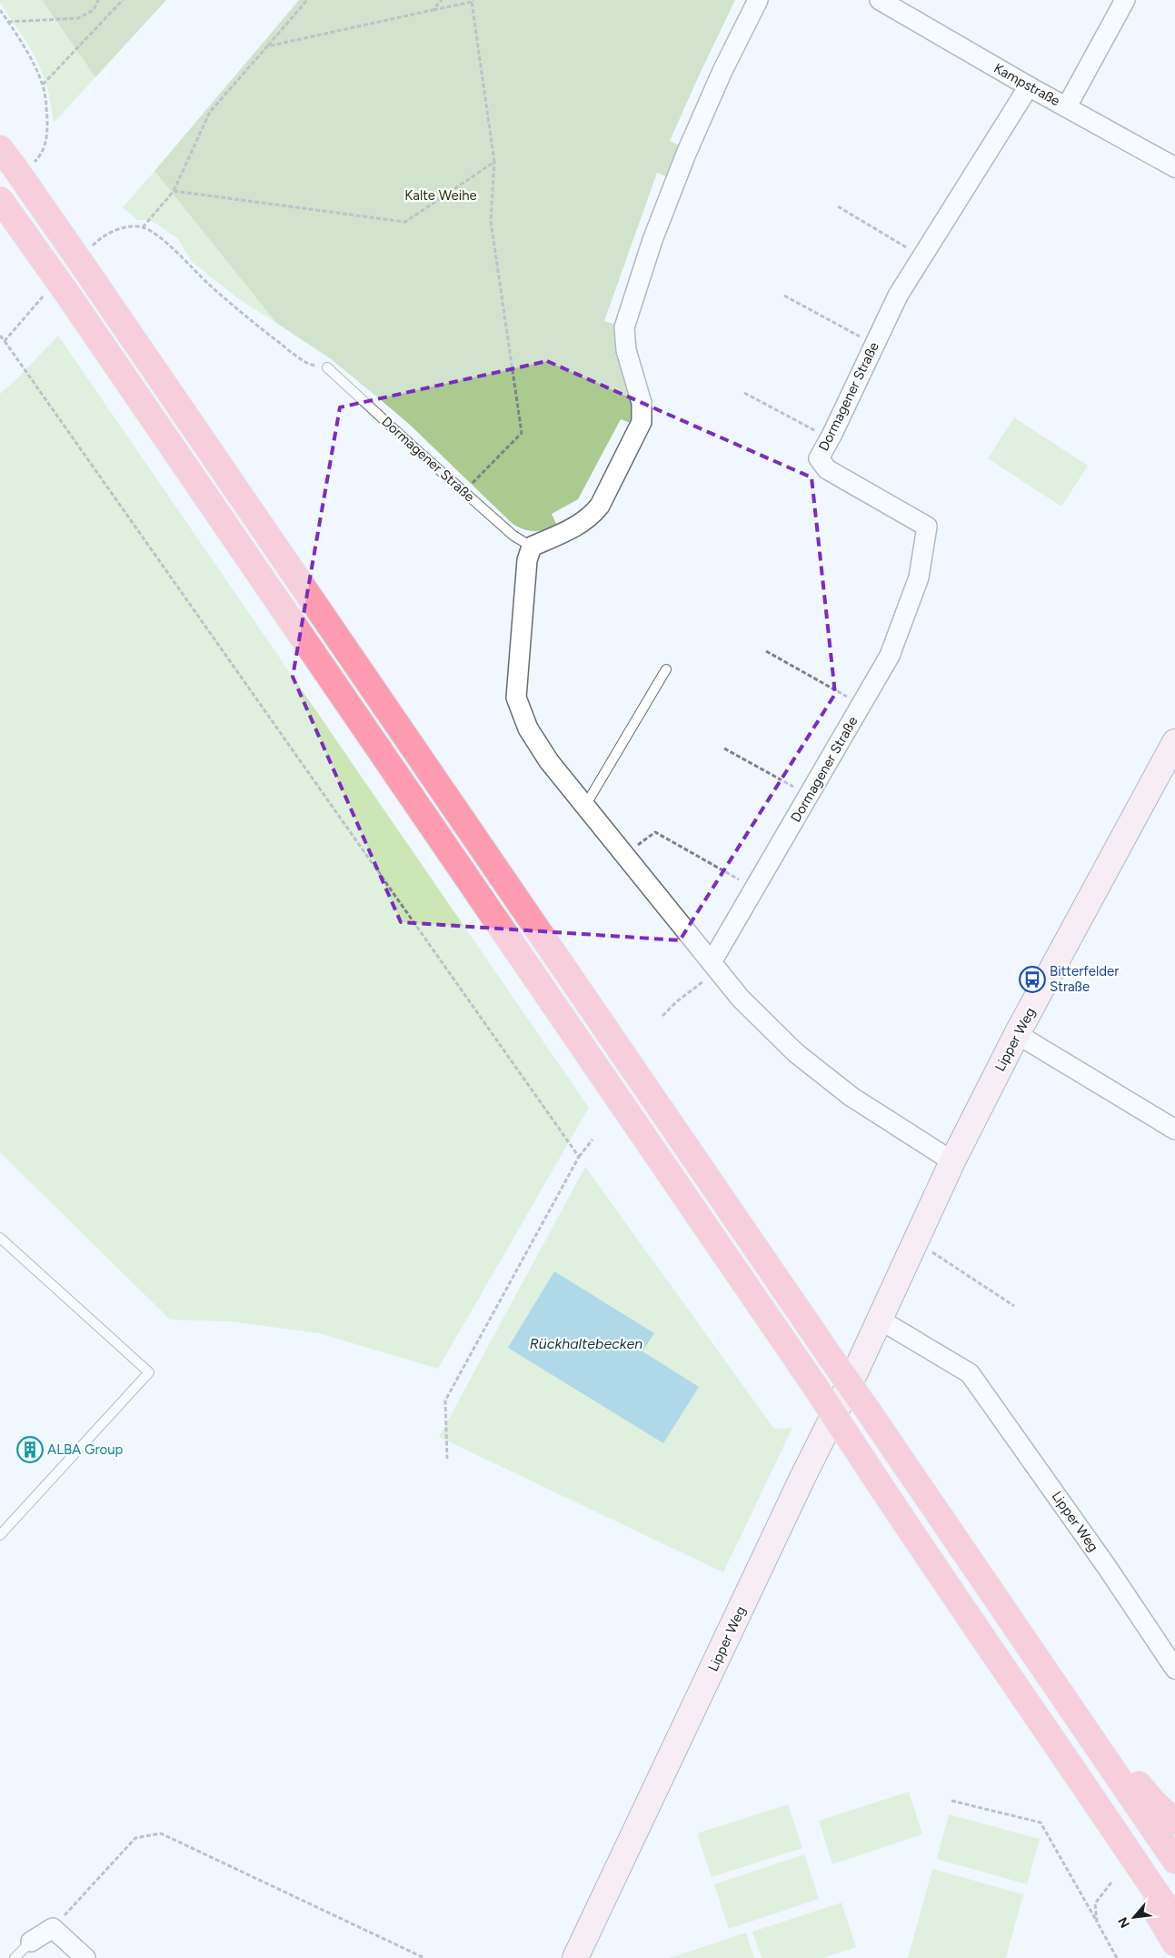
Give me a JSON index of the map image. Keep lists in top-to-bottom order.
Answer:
{
  "streets": {
    "street": ["Kampstraße", "Dormagener Straße", "Lipper Weg"]
  },
  "crossings": [
    ["Kampstraße", "Dormagener Straße"]
  ],
  "water": ["Rückhaltebecken"],
  "parks": ["Kalte Weihe"],
  "places": {
    "bus stop": ["Bitterfelder Straße"],
    "building": ["ALBA Group"]
  },
  "north": "bottom left"
}
